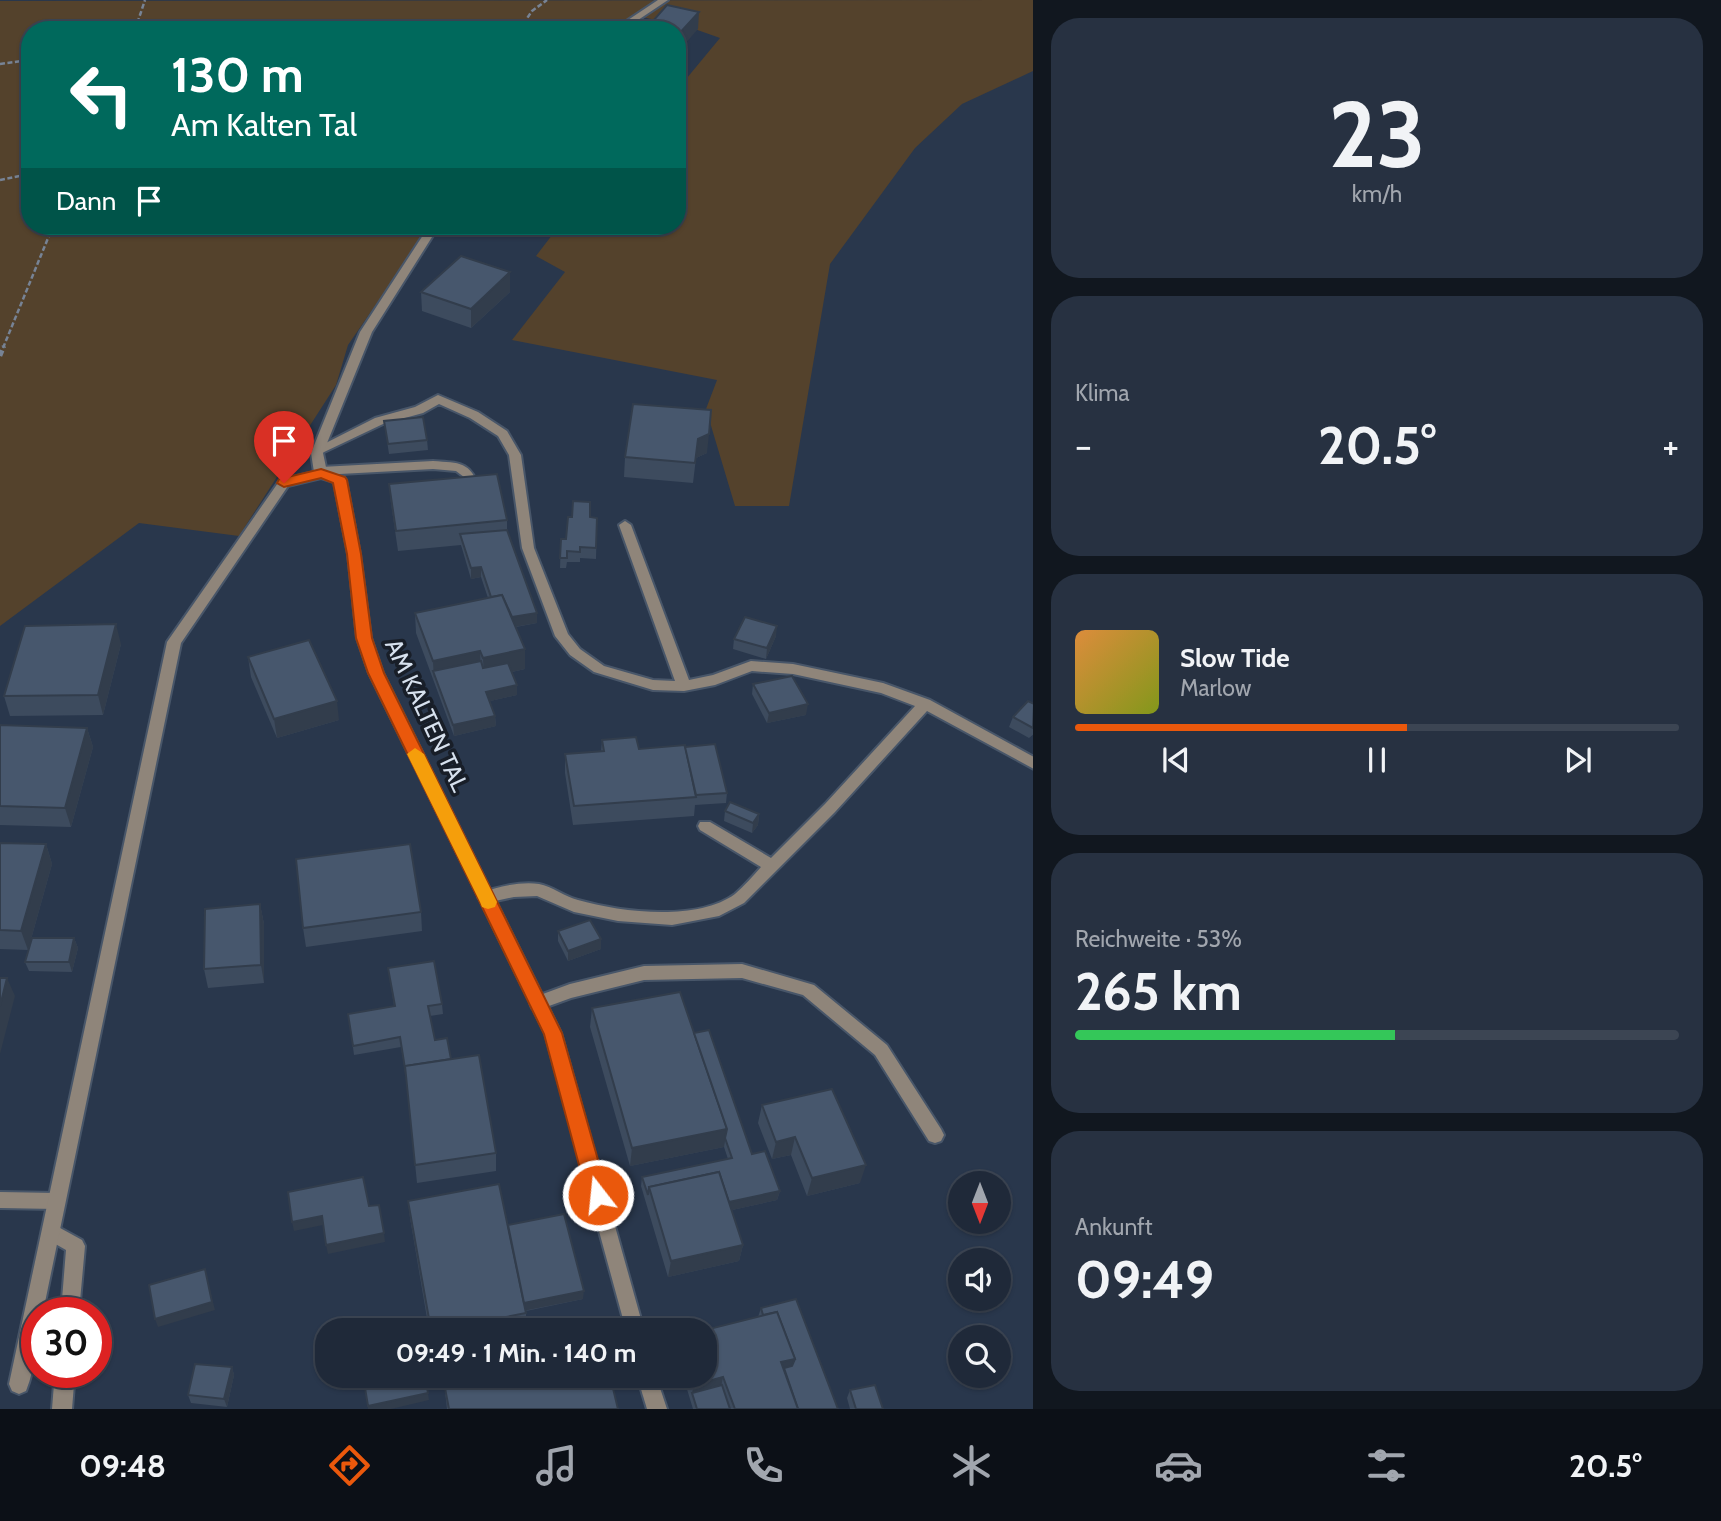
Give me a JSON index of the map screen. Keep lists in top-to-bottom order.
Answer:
{
  "streets": {
    "street": ["AM KALTEN TAL"]
  },
  "north": "bottom",
  "page": {
    "tile": [
      ["23", "km/h"],
      "Klima",
      ["Reichweite · 53%", "265 km"],
      ["Ankunft", "09:49"]
    ],
    "turn": ["130 m", "Am Kalten Tal"],
    "then": "Dann",
    "heat": ["−", "20.5°", "+"],
    "song": ["Slow Tide", "Marlow"],
    "limit": "30",
    "trip": "09:49 · 1 Min. · 140 m",
    "tabs": ["09:48", "20.5°"]
  }
}
